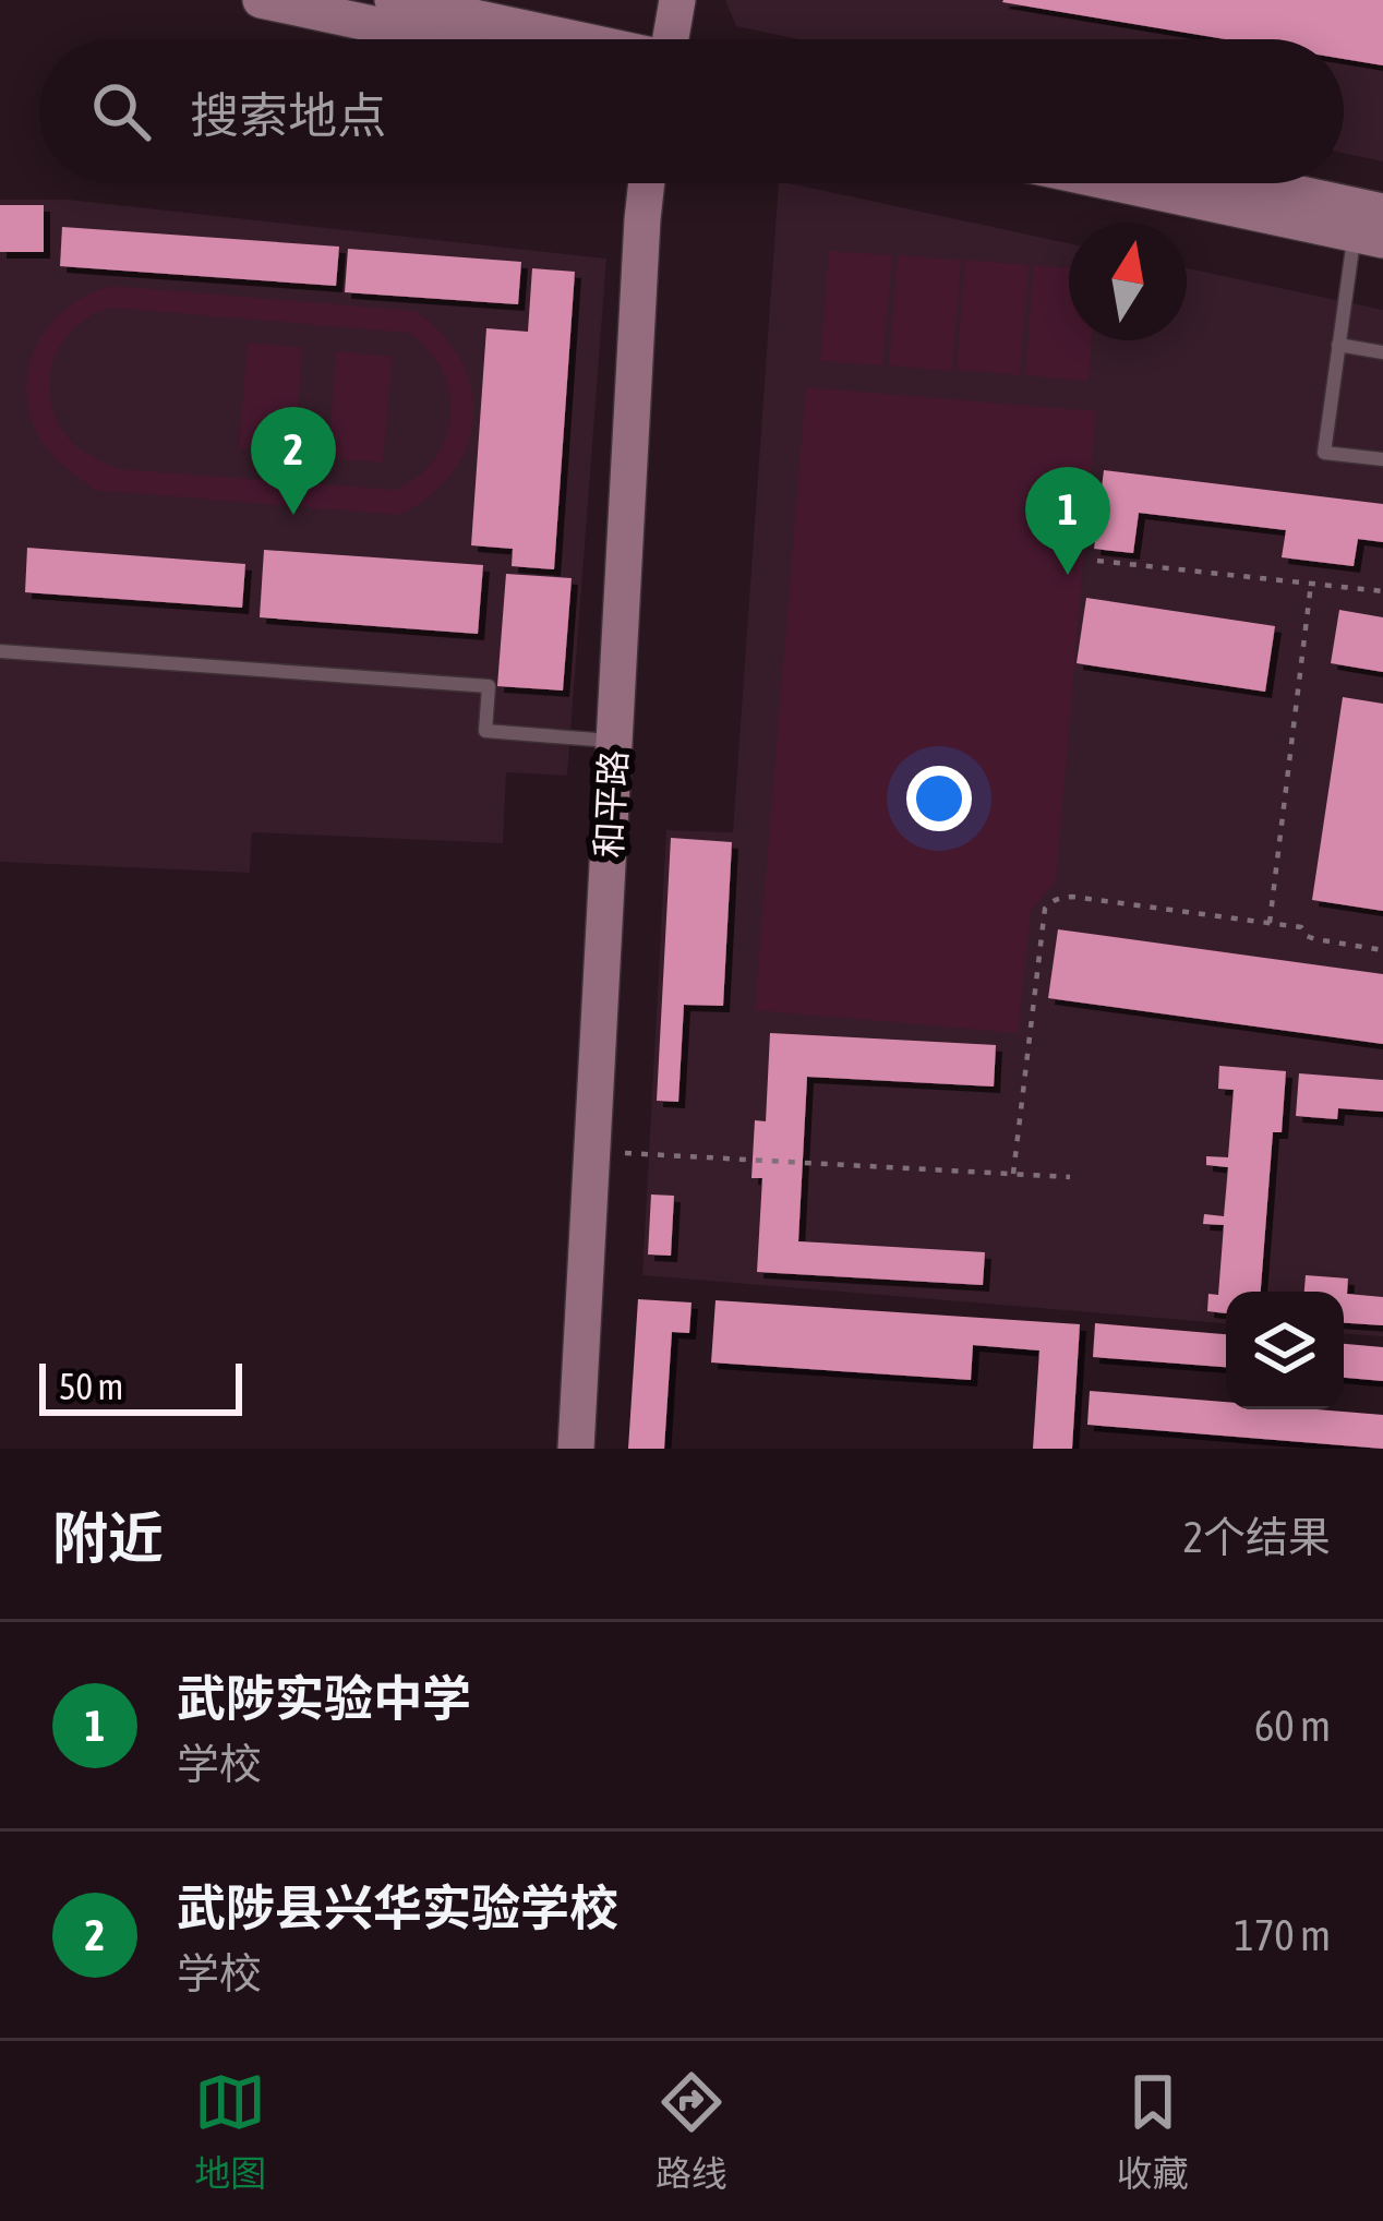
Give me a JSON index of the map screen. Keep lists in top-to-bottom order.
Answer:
{
  "streets": {
    "street": ["和平路"]
  },
  "scale_bar": "50 m",
  "north": "top",
  "page": {
    "search": "搜索地点",
    "pins": ["2", "1"],
    "scale": "50 m",
    "heading": ["附近", "2个结果"],
    "list": [
      {
        "mark": "1",
        "name": "武陟实验中学",
        "note": "学校",
        "value": "60 m"
      },
      {
        "mark": "2",
        "name": "武陟县兴华实验学校",
        "note": "学校",
        "value": "170 m"
      }
    ],
    "nav": ["地图", "路线", "收藏"]
  }
}
